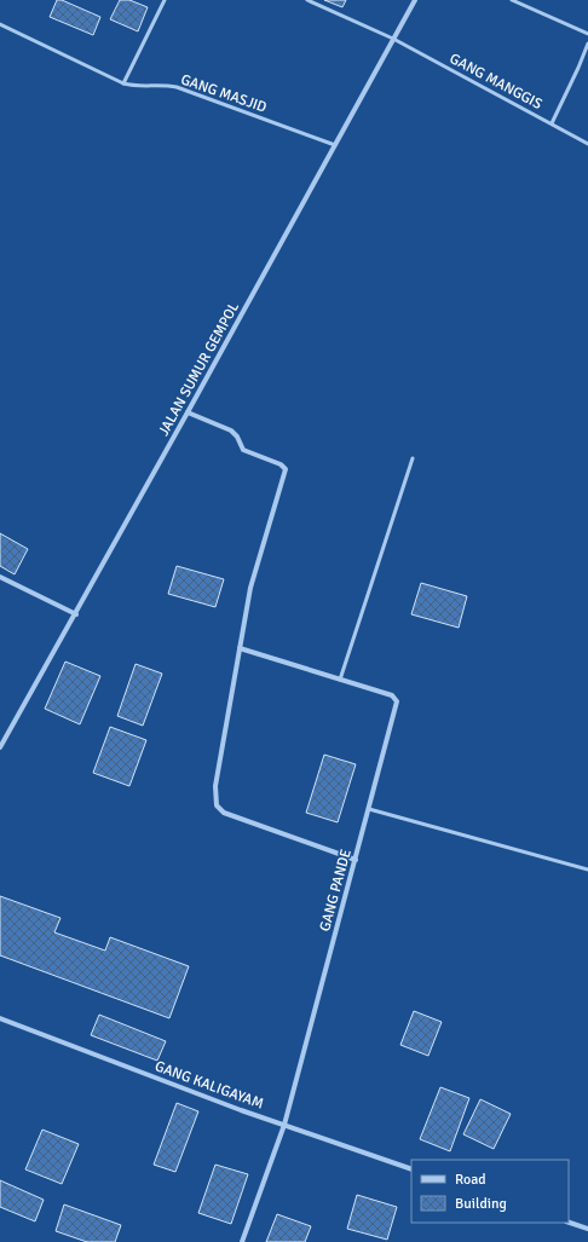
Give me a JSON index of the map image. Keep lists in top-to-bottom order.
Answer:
{
  "streets": {
    "street": ["JALAN SUMUR GEMPOL", "GANG PANDE", "GANG KALIGAYAM"],
    "lane": ["GANG MANGGIS", "GANG MASJID"]
  },
  "crossings": [
    ["GANG MANGGIS", "JALAN SUMUR GEMPOL"],
    ["GANG MASJID", "JALAN SUMUR GEMPOL"],
    ["GANG PANDE", "GANG KALIGAYAM"]
  ],
  "legend": ["Road", "Building"]
}
